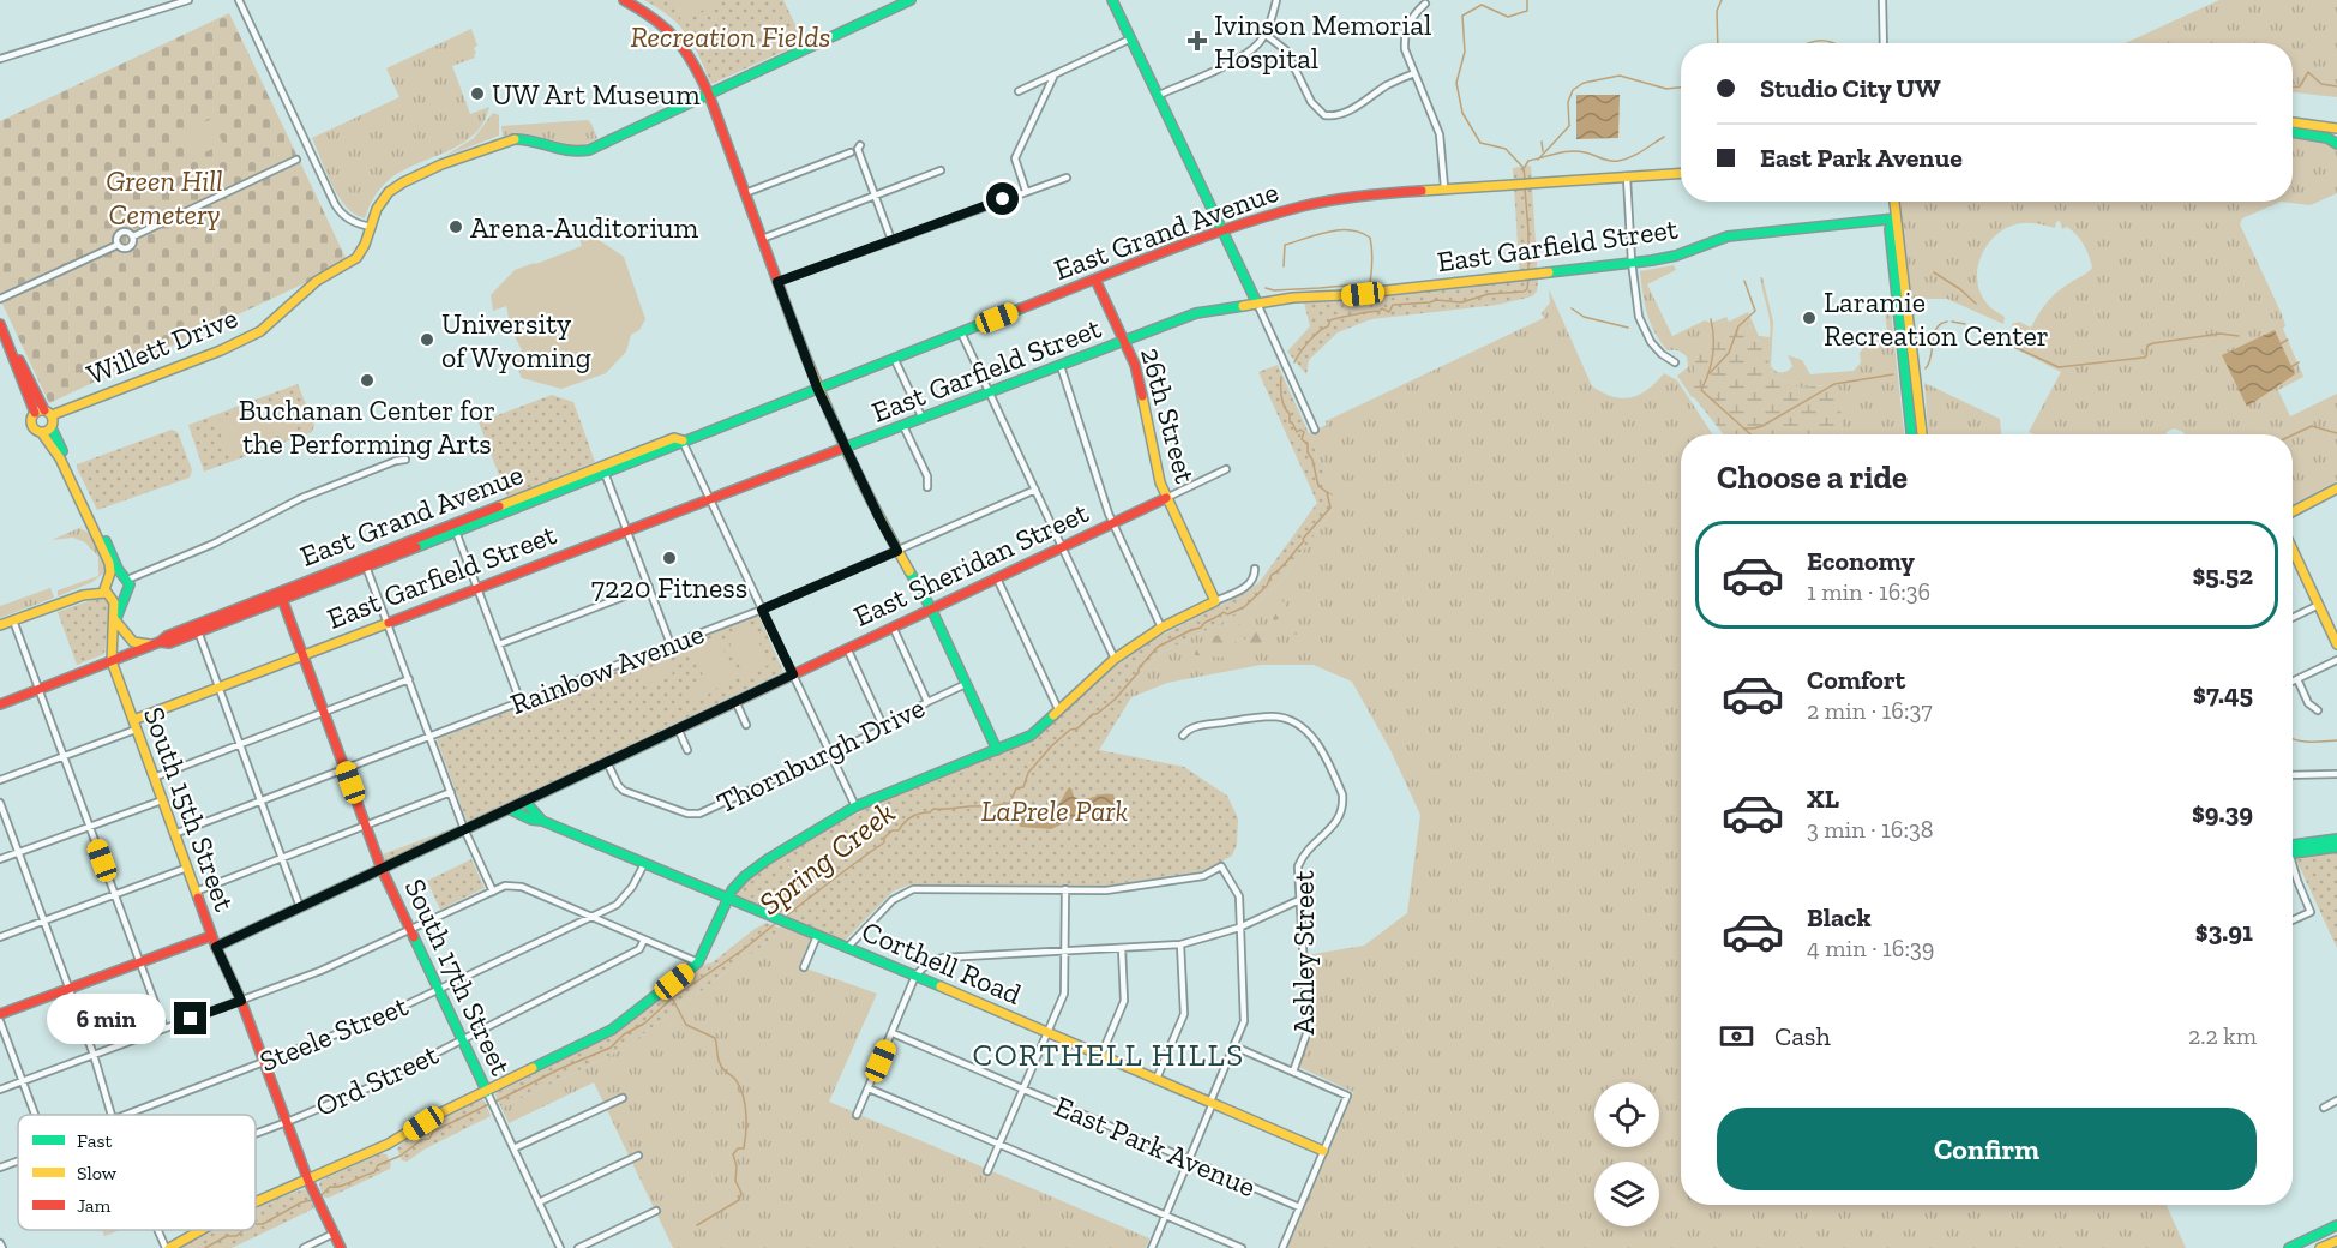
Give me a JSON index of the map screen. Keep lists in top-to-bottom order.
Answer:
{
  "streets": {
    "main road": [
      "East Grand Avenue",
      "East Garfield Street",
      "Willett Drive",
      "26th Street",
      "East Sheridan Street",
      "South 15th Street",
      "Corthell Road",
      "South 17th Street"
    ],
    "street": [
      "Rainbow Avenue",
      "Thornburgh Drive",
      "Ashley Street",
      "Steele Street",
      "Ord Street",
      "East Park Avenue"
    ]
  },
  "crossings": [
    ["East Grand Avenue", "26th Street"],
    ["East Grand Avenue", "South 15th Street"],
    ["East Grand Avenue", "South 17th Street"],
    ["East Garfield Street", "26th Street"],
    ["East Garfield Street", "South 15th Street"],
    ["East Garfield Street", "South 17th Street"],
    ["26th Street", "East Sheridan Street"],
    ["East Sheridan Street", "Thornburgh Drive"],
    ["East Sheridan Street", "South 15th Street"],
    ["East Sheridan Street", "Corthell Road"],
    ["East Sheridan Street", "South 17th Street"],
    ["Rainbow Avenue", "South 15th Street"],
    ["Rainbow Avenue", "South 17th Street"],
    ["South 15th Street", "Steele Street"],
    ["South 15th Street", "Ord Street"],
    ["Corthell Road", "Steele Street"],
    ["South 17th Street", "Steele Street"],
    ["South 17th Street", "Ord Street"]
  ],
  "districts": ["CORTHELL HILLS"],
  "water": ["Spring Creek"],
  "parks": ["Recreation Fields", "Green Hill Cemetery", "LaPrele Park"],
  "places": {
    "health": ["Ivinson Memorial Hospital"],
    "other": [
      "UW Art Museum",
      "Arena-Auditorium",
      "Laramie Recreation Center",
      "University of Wyoming",
      "Buchanan Center for the Performing Arts",
      "7220 Fitness"
    ]
  },
  "legend": ["Fast", "Slow", "Jam"],
  "page": {
    "banner": ["Studio City UW", "East Park Avenue"],
    "heading": "Choose a ride",
    "list": [
      {
        "name": "Economy",
        "note": "1 min · 16:36",
        "value": "$5.52"
      },
      {
        "name": "Comfort",
        "note": "2 min · 16:37",
        "value": "$7.45"
      },
      {
        "name": "XL",
        "note": "3 min · 16:38",
        "value": "$9.39"
      },
      {
        "name": "Black",
        "note": "4 min · 16:39",
        "value": "$3.91"
      }
    ],
    "bubble": "6 min",
    "pay": ["Cash", "2.2 km"],
    "buttons": "Confirm"
  }
}
